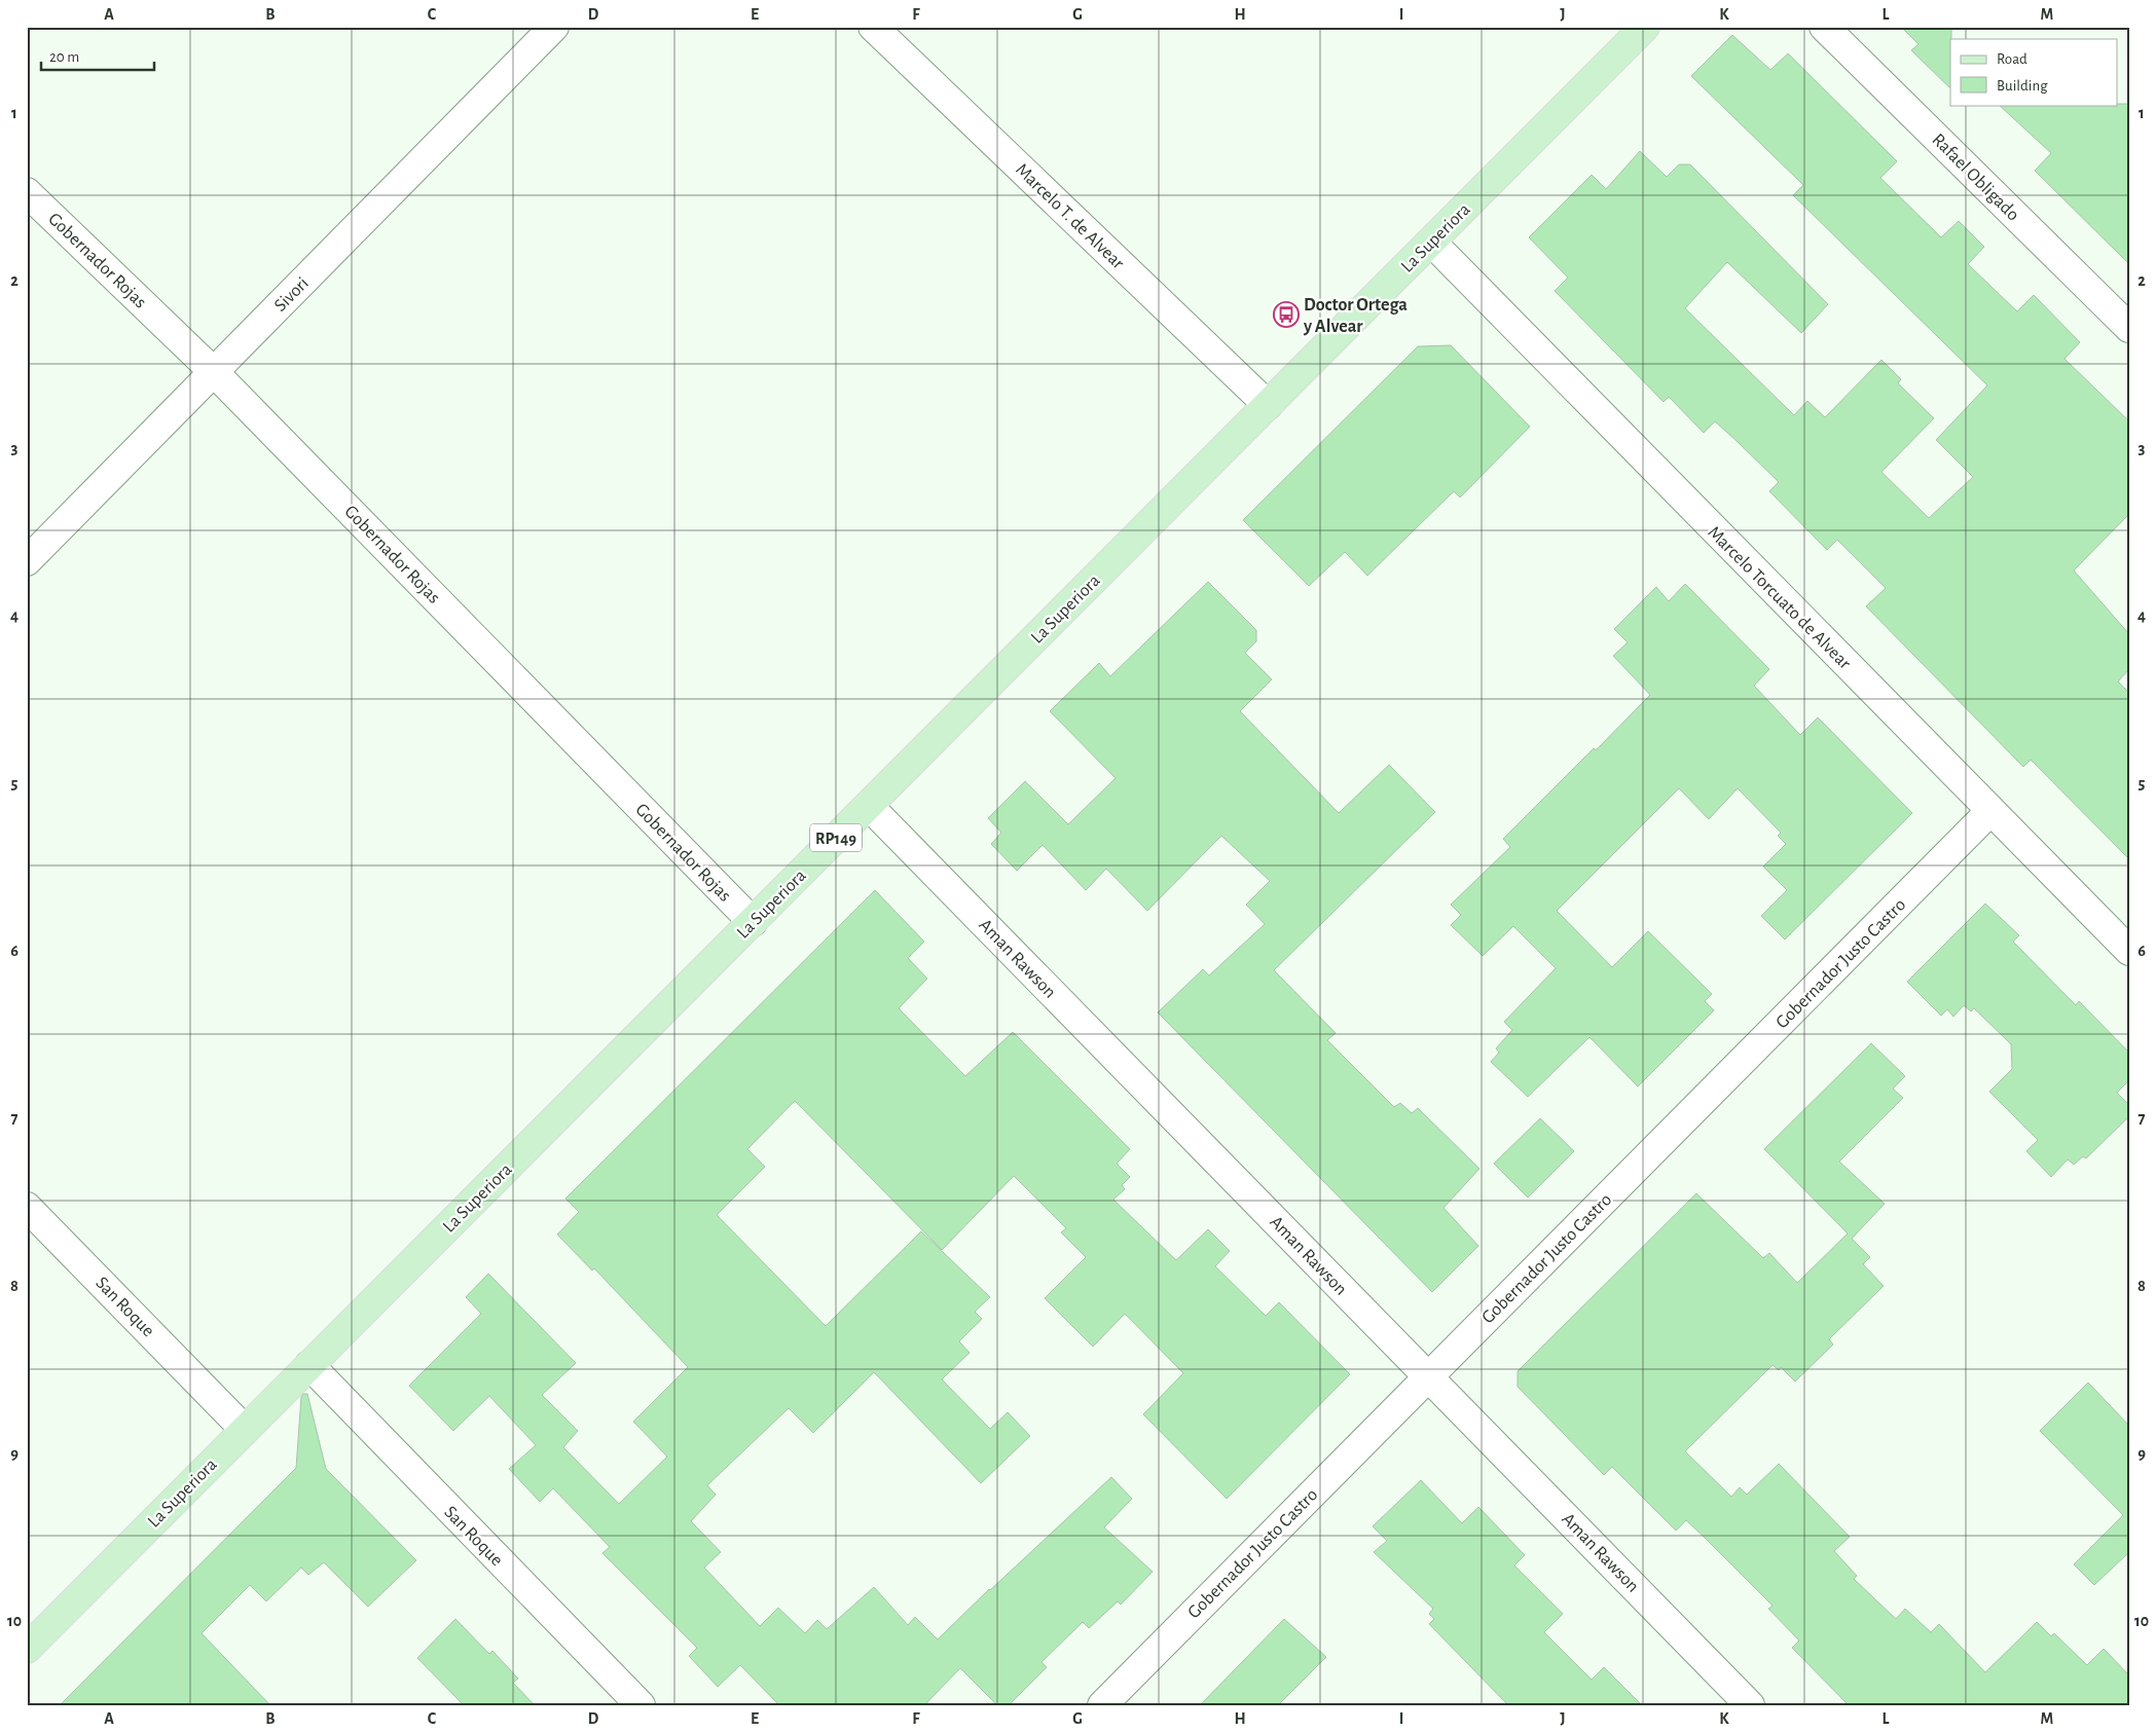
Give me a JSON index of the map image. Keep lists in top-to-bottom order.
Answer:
{
  "streets": {
    "main road": ["La Superiora", "RP149"],
    "street": [
      "Rafael Obligado",
      "Marcelo T. de Alvear",
      "Gobernador Rojas",
      "Sivori",
      "Marcelo Torcuato de Alvear",
      "Aman Rawson",
      "Gobernador Justo Castro",
      "San Roque"
    ]
  },
  "crossings": [
    ["Marcelo T. de Alvear", "La Superiora"],
    ["La Superiora", "Gobernador Rojas"],
    ["La Superiora", "Marcelo Torcuato de Alvear"],
    ["La Superiora", "Aman Rawson"],
    ["La Superiora", "San Roque"],
    ["Gobernador Rojas", "Sivori"],
    ["Marcelo Torcuato de Alvear", "Gobernador Justo Castro"],
    ["Aman Rawson", "Gobernador Justo Castro"]
  ],
  "places": {
    "bus stop": ["Doctor Ortega y Alvear"]
  },
  "legend": ["Road", "Building"],
  "scale_bar": "20 m",
  "grid": {
    "columns": [
      "A",
      "B",
      "C",
      "D",
      "E",
      "F",
      "G",
      "H",
      "I",
      "J",
      "K",
      "L",
      "M"
    ],
    "rows": [
      "1",
      "2",
      "3",
      "4",
      "5",
      "6",
      "7",
      "8",
      "9",
      "10"
    ]
  }
}
